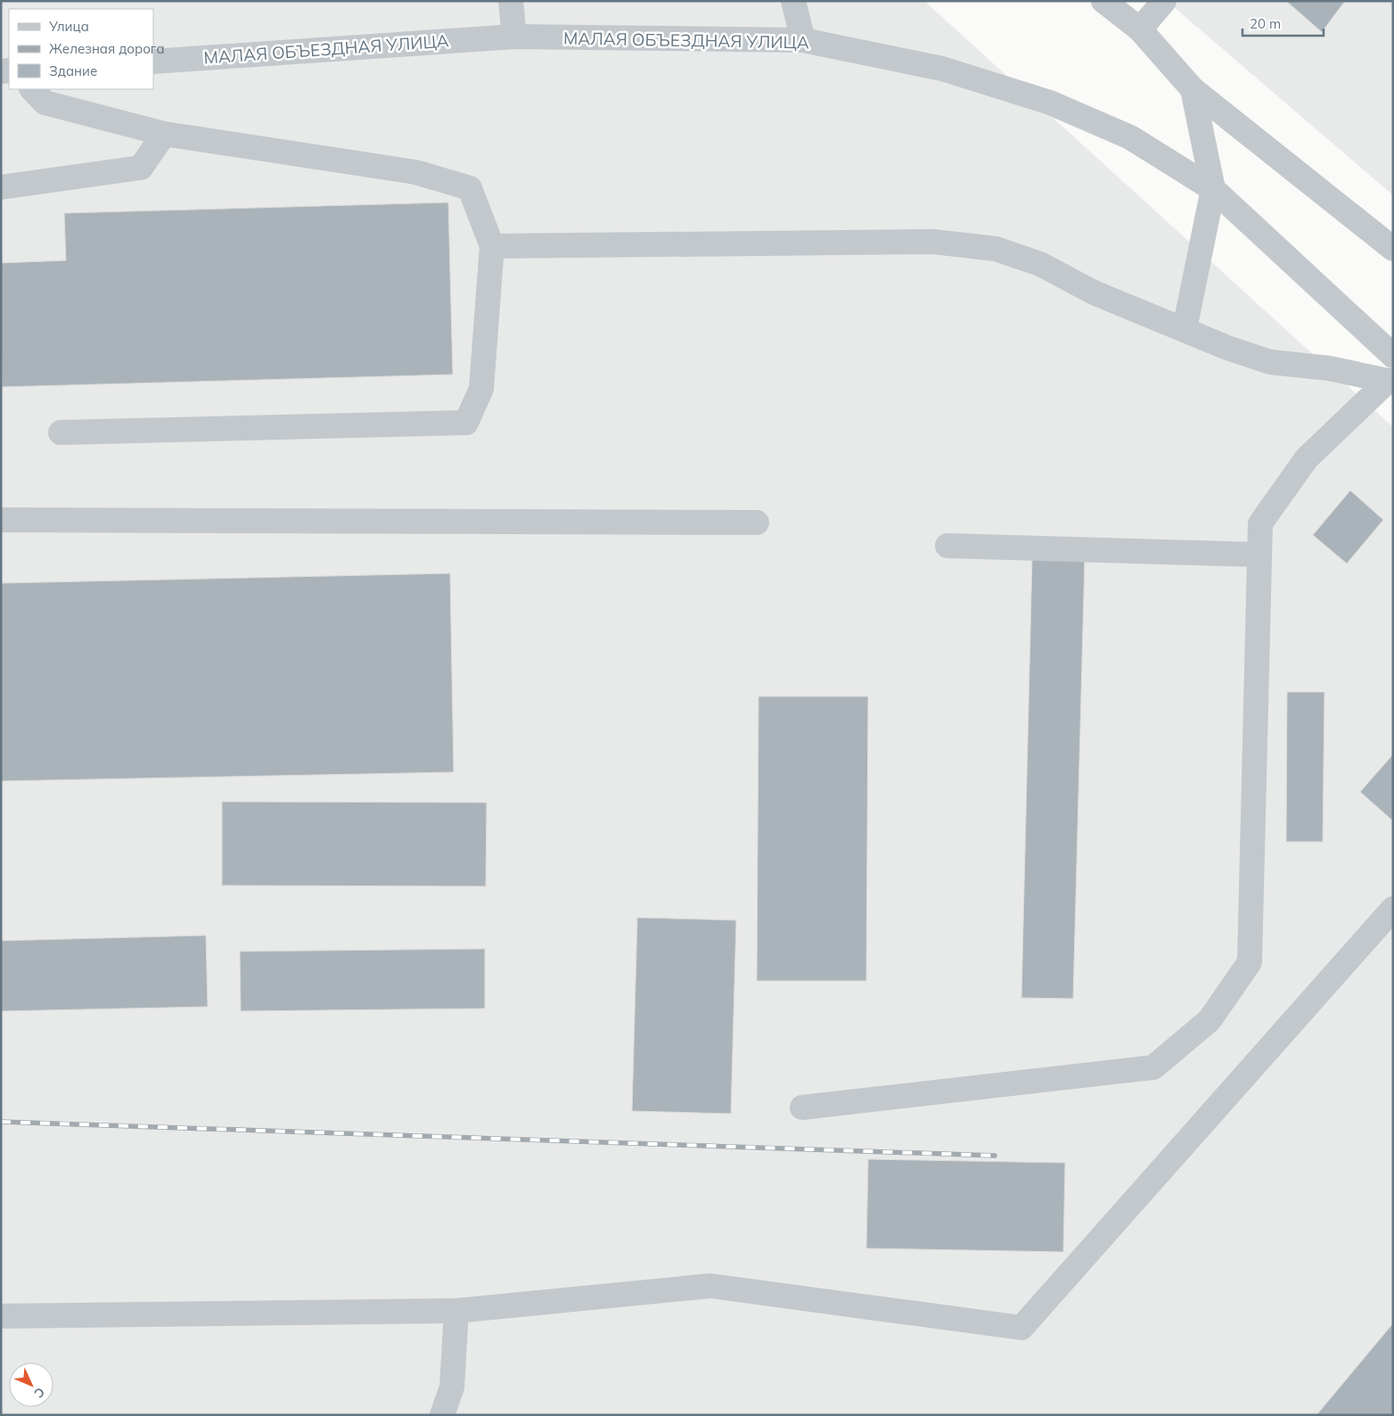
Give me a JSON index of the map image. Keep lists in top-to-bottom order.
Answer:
{
  "streets": {
    "street": ["МАЛАЯ ОБЪЕЗДНАЯ УЛИЦА"]
  },
  "legend": ["Улица", "Железная дорога", "Здание"],
  "scale_bar": "20 m",
  "north": "bottom right"
}
